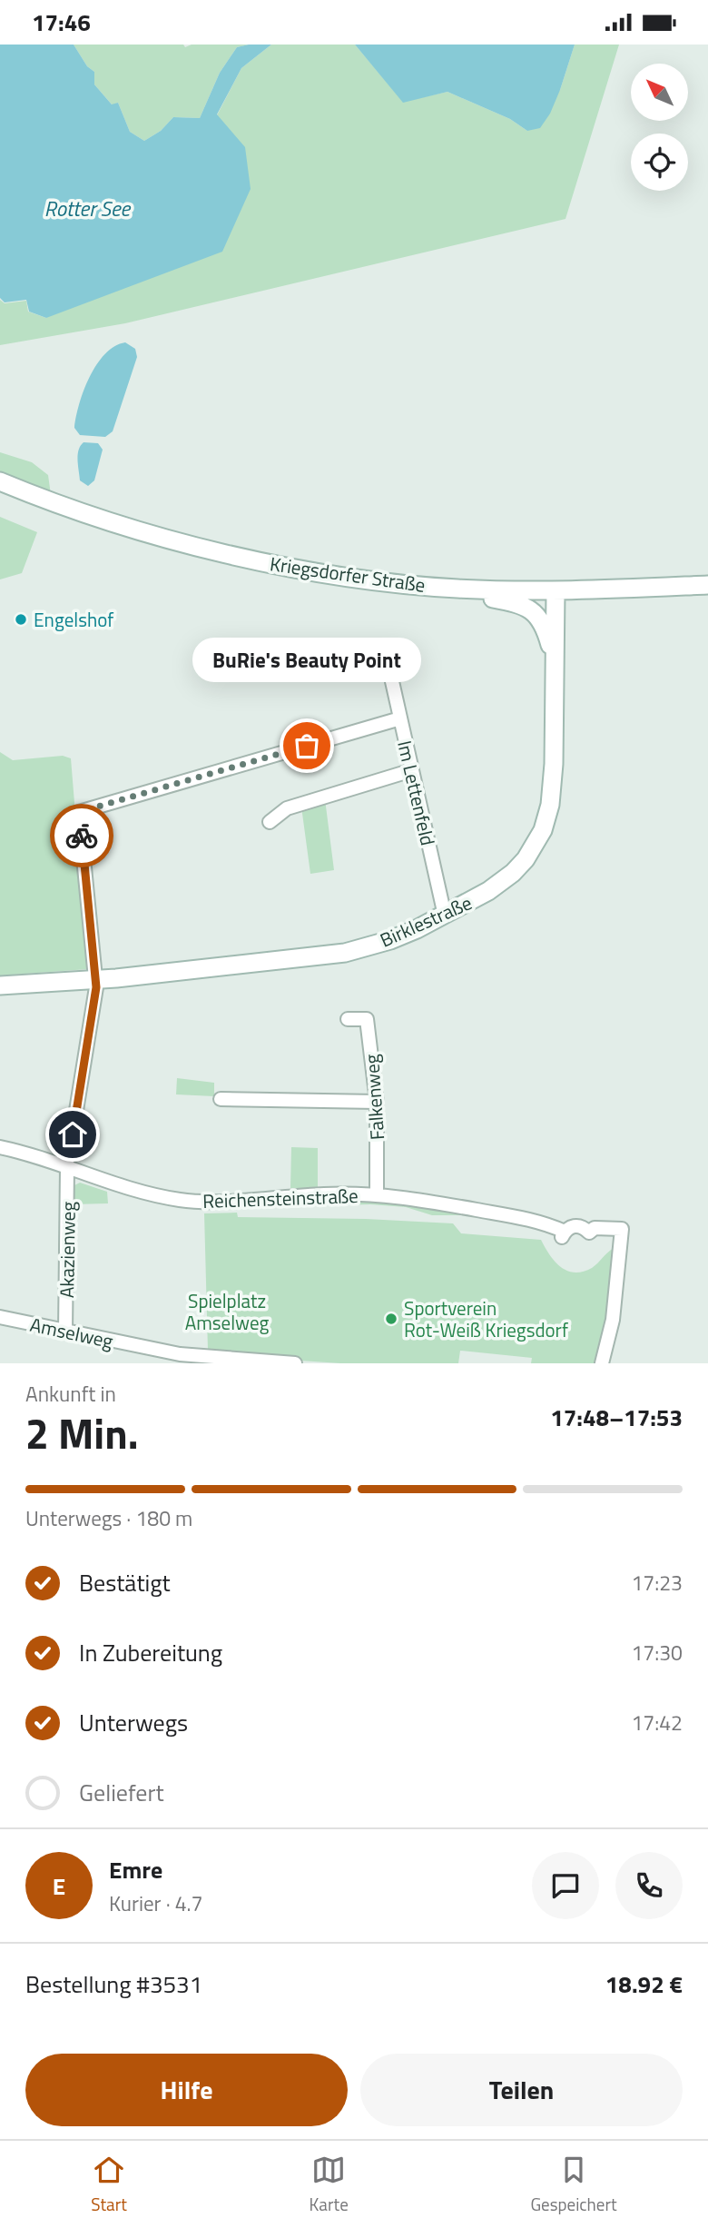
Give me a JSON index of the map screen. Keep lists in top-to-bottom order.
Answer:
{
  "streets": {
    "street": [
      "Kriegsdorfer Straße",
      "Im Lettenfeld",
      "Birklestraße",
      "Falkenweg",
      "Reichensteinstraße",
      "Akazienweg",
      "Amselweg"
    ]
  },
  "crossings": [
    ["Kriegsdorfer Straße", "Birklestraße"],
    ["Im Lettenfeld", "Birklestraße"],
    ["Im Lettenfeld", "Akazienweg"],
    ["Birklestraße", "Akazienweg"],
    ["Falkenweg", "Reichensteinstraße"],
    ["Reichensteinstraße", "Akazienweg"],
    ["Akazienweg", "Amselweg"]
  ],
  "water": ["Rotter See"],
  "parks": ["Spielplatz Amselweg"],
  "places": ["Engelshof", "BuRie's Beauty Point", "Sportverein Rot-Weiß Kriegsdorf"],
  "north": "top left",
  "page": {
    "status": "17:46",
    "bubble": "BuRie's Beauty Point",
    "heading": ["2 Min.", "Ankunft in", "17:48–17:53"],
    "panel": [
      "Emre",
      "Kurier · 4.7",
      "Bestellung #3531",
      "18.92 €"
    ],
    "bar": "Unterwegs · 180 m",
    "list": [
      ["Bestätigt", "17:23"],
      ["In Zubereitung", "17:30"],
      ["Unterwegs", "17:42"],
      "Geliefert"
    ],
    "round": "E",
    "buttons": ["Hilfe", "Teilen"],
    "tabs": ["Start", "Karte", "Gespeichert"]
  }
}
